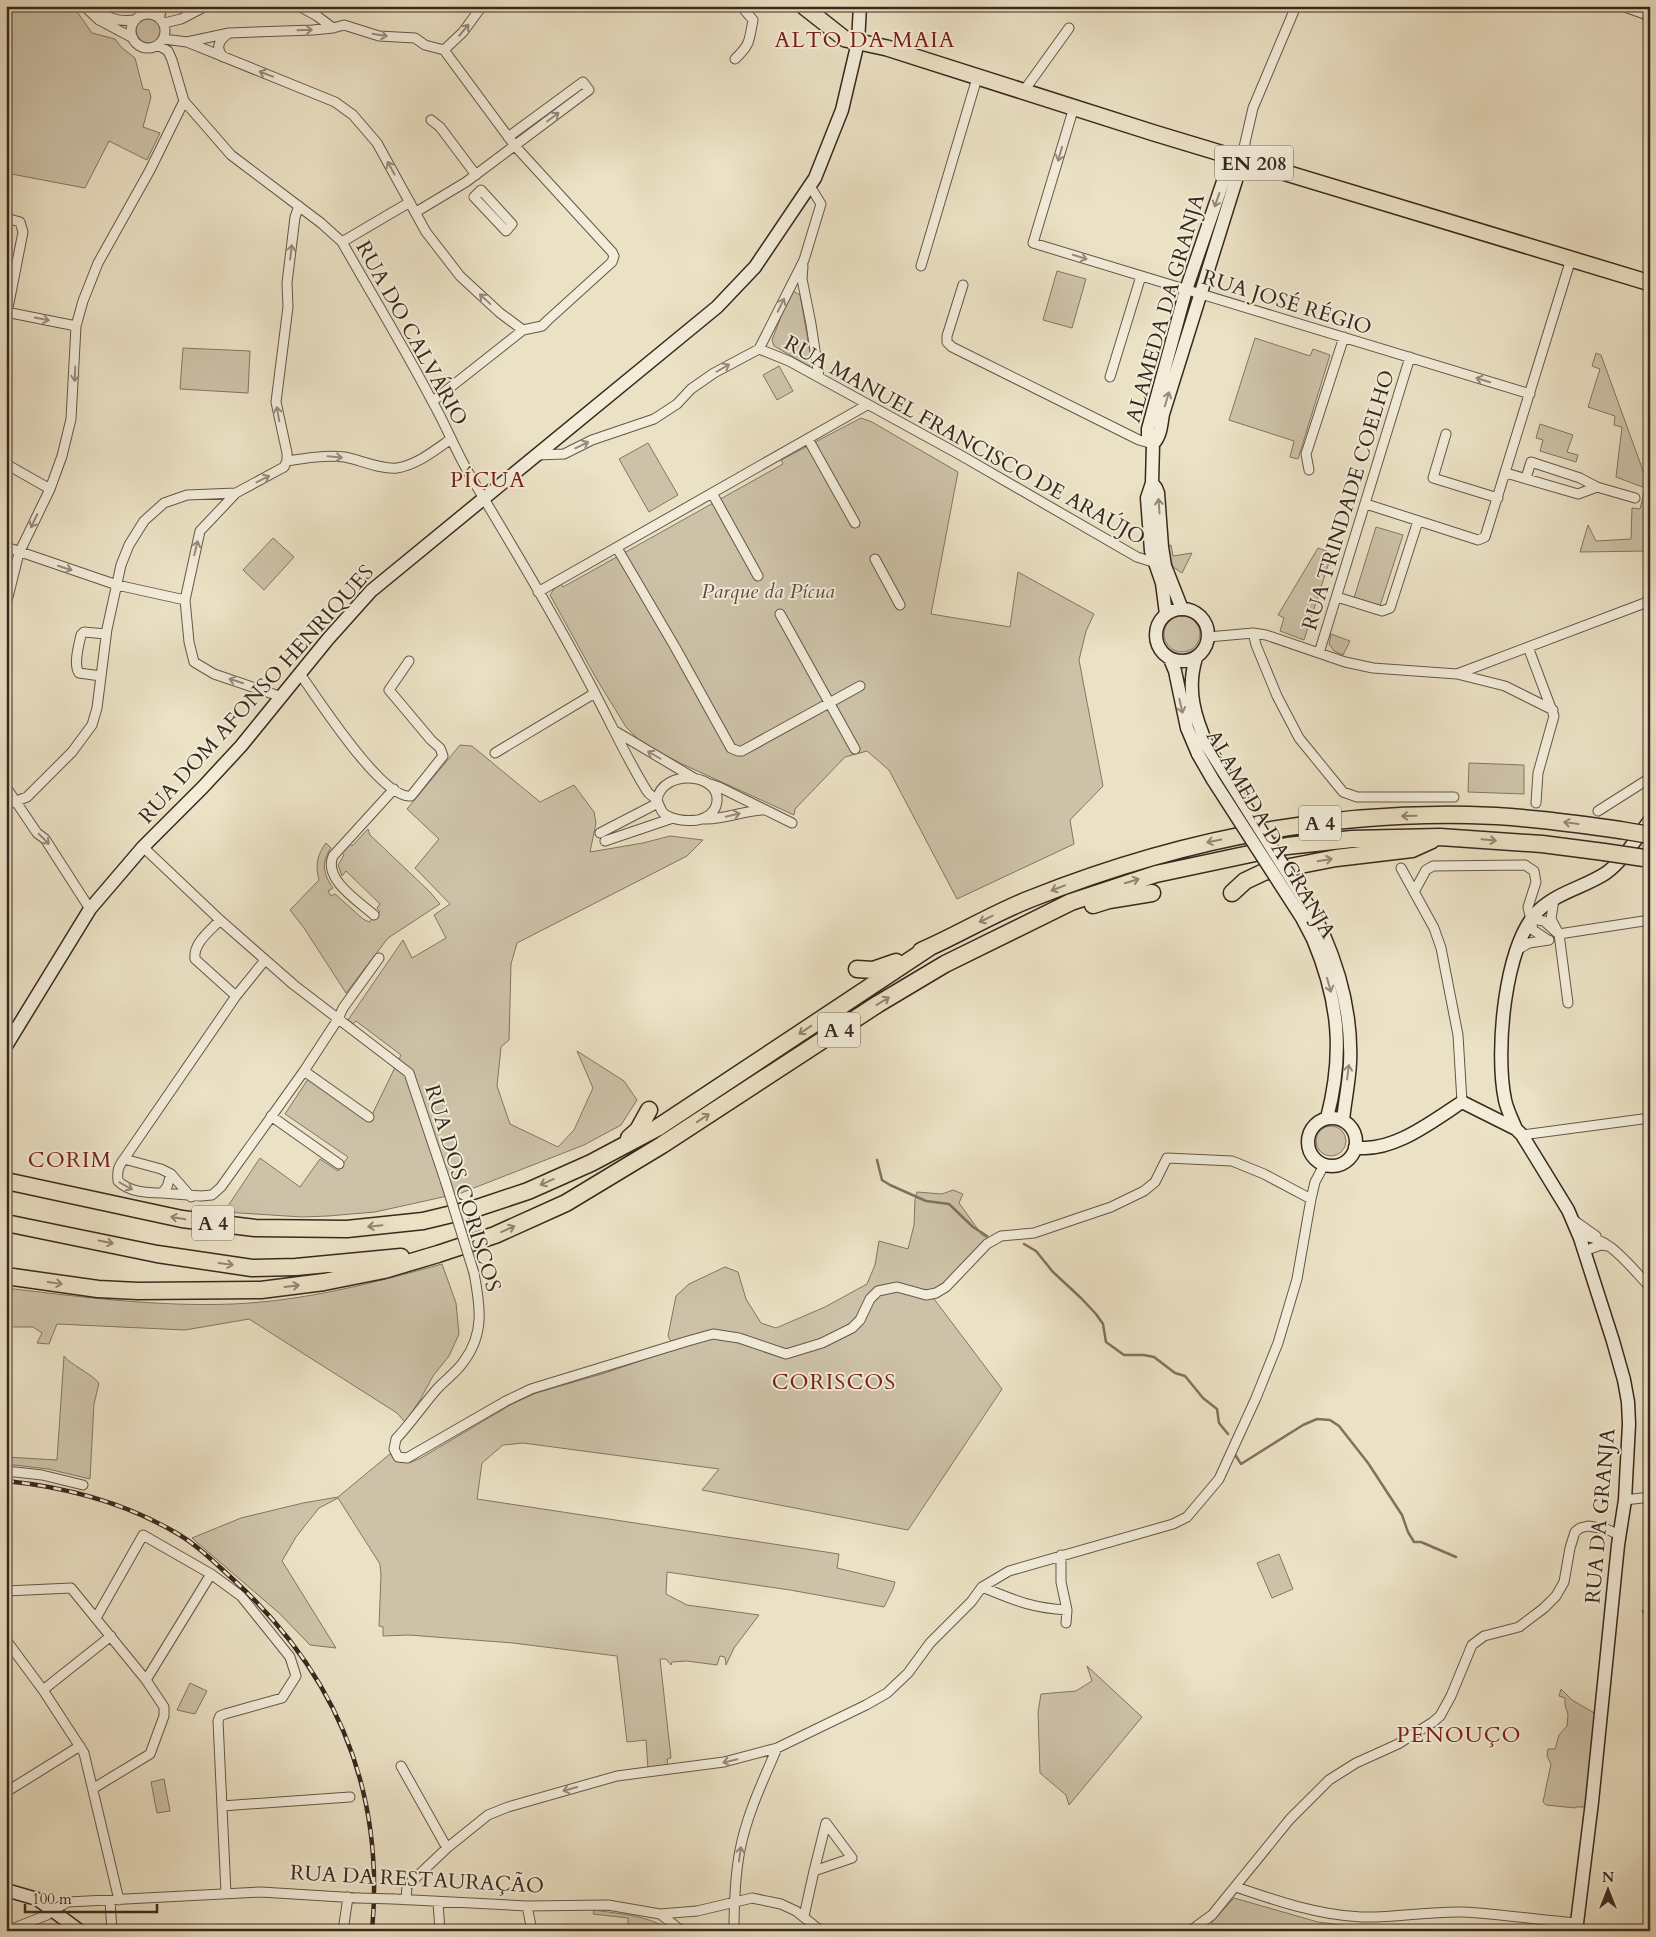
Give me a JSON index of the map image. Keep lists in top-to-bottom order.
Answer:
{
  "streets": {
    "highway": ["A 4"],
    "main road": ["EN 208"],
    "street": [
      "RUA JOSÉ RÉGIO",
      "ALAMEDA DA GRANJA",
      "RUA DO CALVÁRIO",
      "RUA MANUEL FRANCISCO DE ARAÚJO",
      "RUA TRINDADE COELHO",
      "RUA DOM AFONSO HENRIQUES",
      "RUA DOS CORISCOS",
      "RUA DA GRANJA",
      "RUA DA RESTAURAÇÃO"
    ]
  },
  "crossings": [
    ["EN 208", "RUA JOSÉ RÉGIO"],
    ["EN 208", "ALAMEDA DA GRANJA"],
    ["EN 208", "RUA DOM AFONSO HENRIQUES"],
    ["RUA JOSÉ RÉGIO", "ALAMEDA DA GRANJA"],
    ["RUA JOSÉ RÉGIO", "RUA TRINDADE COELHO"],
    ["ALAMEDA DA GRANJA", "RUA MANUEL FRANCISCO DE ARAÚJO"],
    ["RUA DO CALVÁRIO", "RUA DOM AFONSO HENRIQUES"],
    ["RUA MANUEL FRANCISCO DE ARAÚJO", "RUA DOM AFONSO HENRIQUES"]
  ],
  "districts": [
    "ALTO DA MAIA",
    "PÍCUA",
    "CORIM",
    "CORISCOS",
    "PENOUÇO"
  ],
  "parks": ["Parque da Pícua"],
  "scale_bar": "100 m",
  "north": "top"
}
